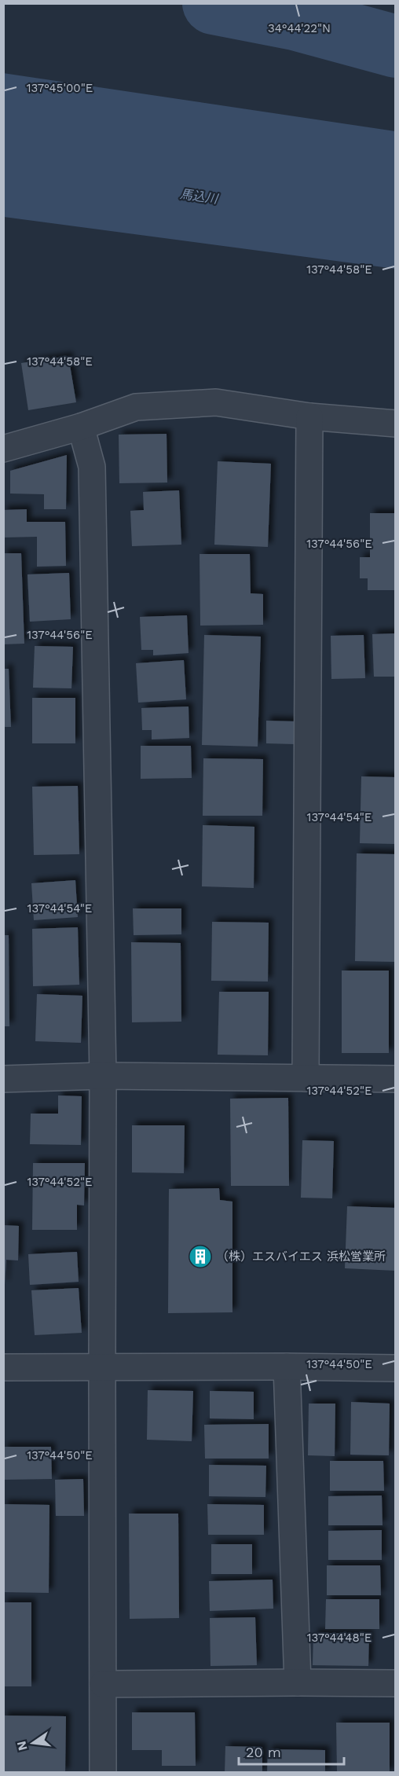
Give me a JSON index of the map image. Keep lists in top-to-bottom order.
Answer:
{
  "water": ["馬込川"],
  "places": {
    "building": ["（株）エスバイエス 浜松営業所"]
  },
  "scale_bar": "20 m",
  "north": "left",
  "coordinates": [
    "34°44'22\"N",
    "137°45'00\"E",
    "137°44'58\"E",
    "137°44'56\"E",
    "137°44'54\"E",
    "137°44'52\"E",
    "137°44'50\"E",
    "137°44'48\"E"
  ]
}
